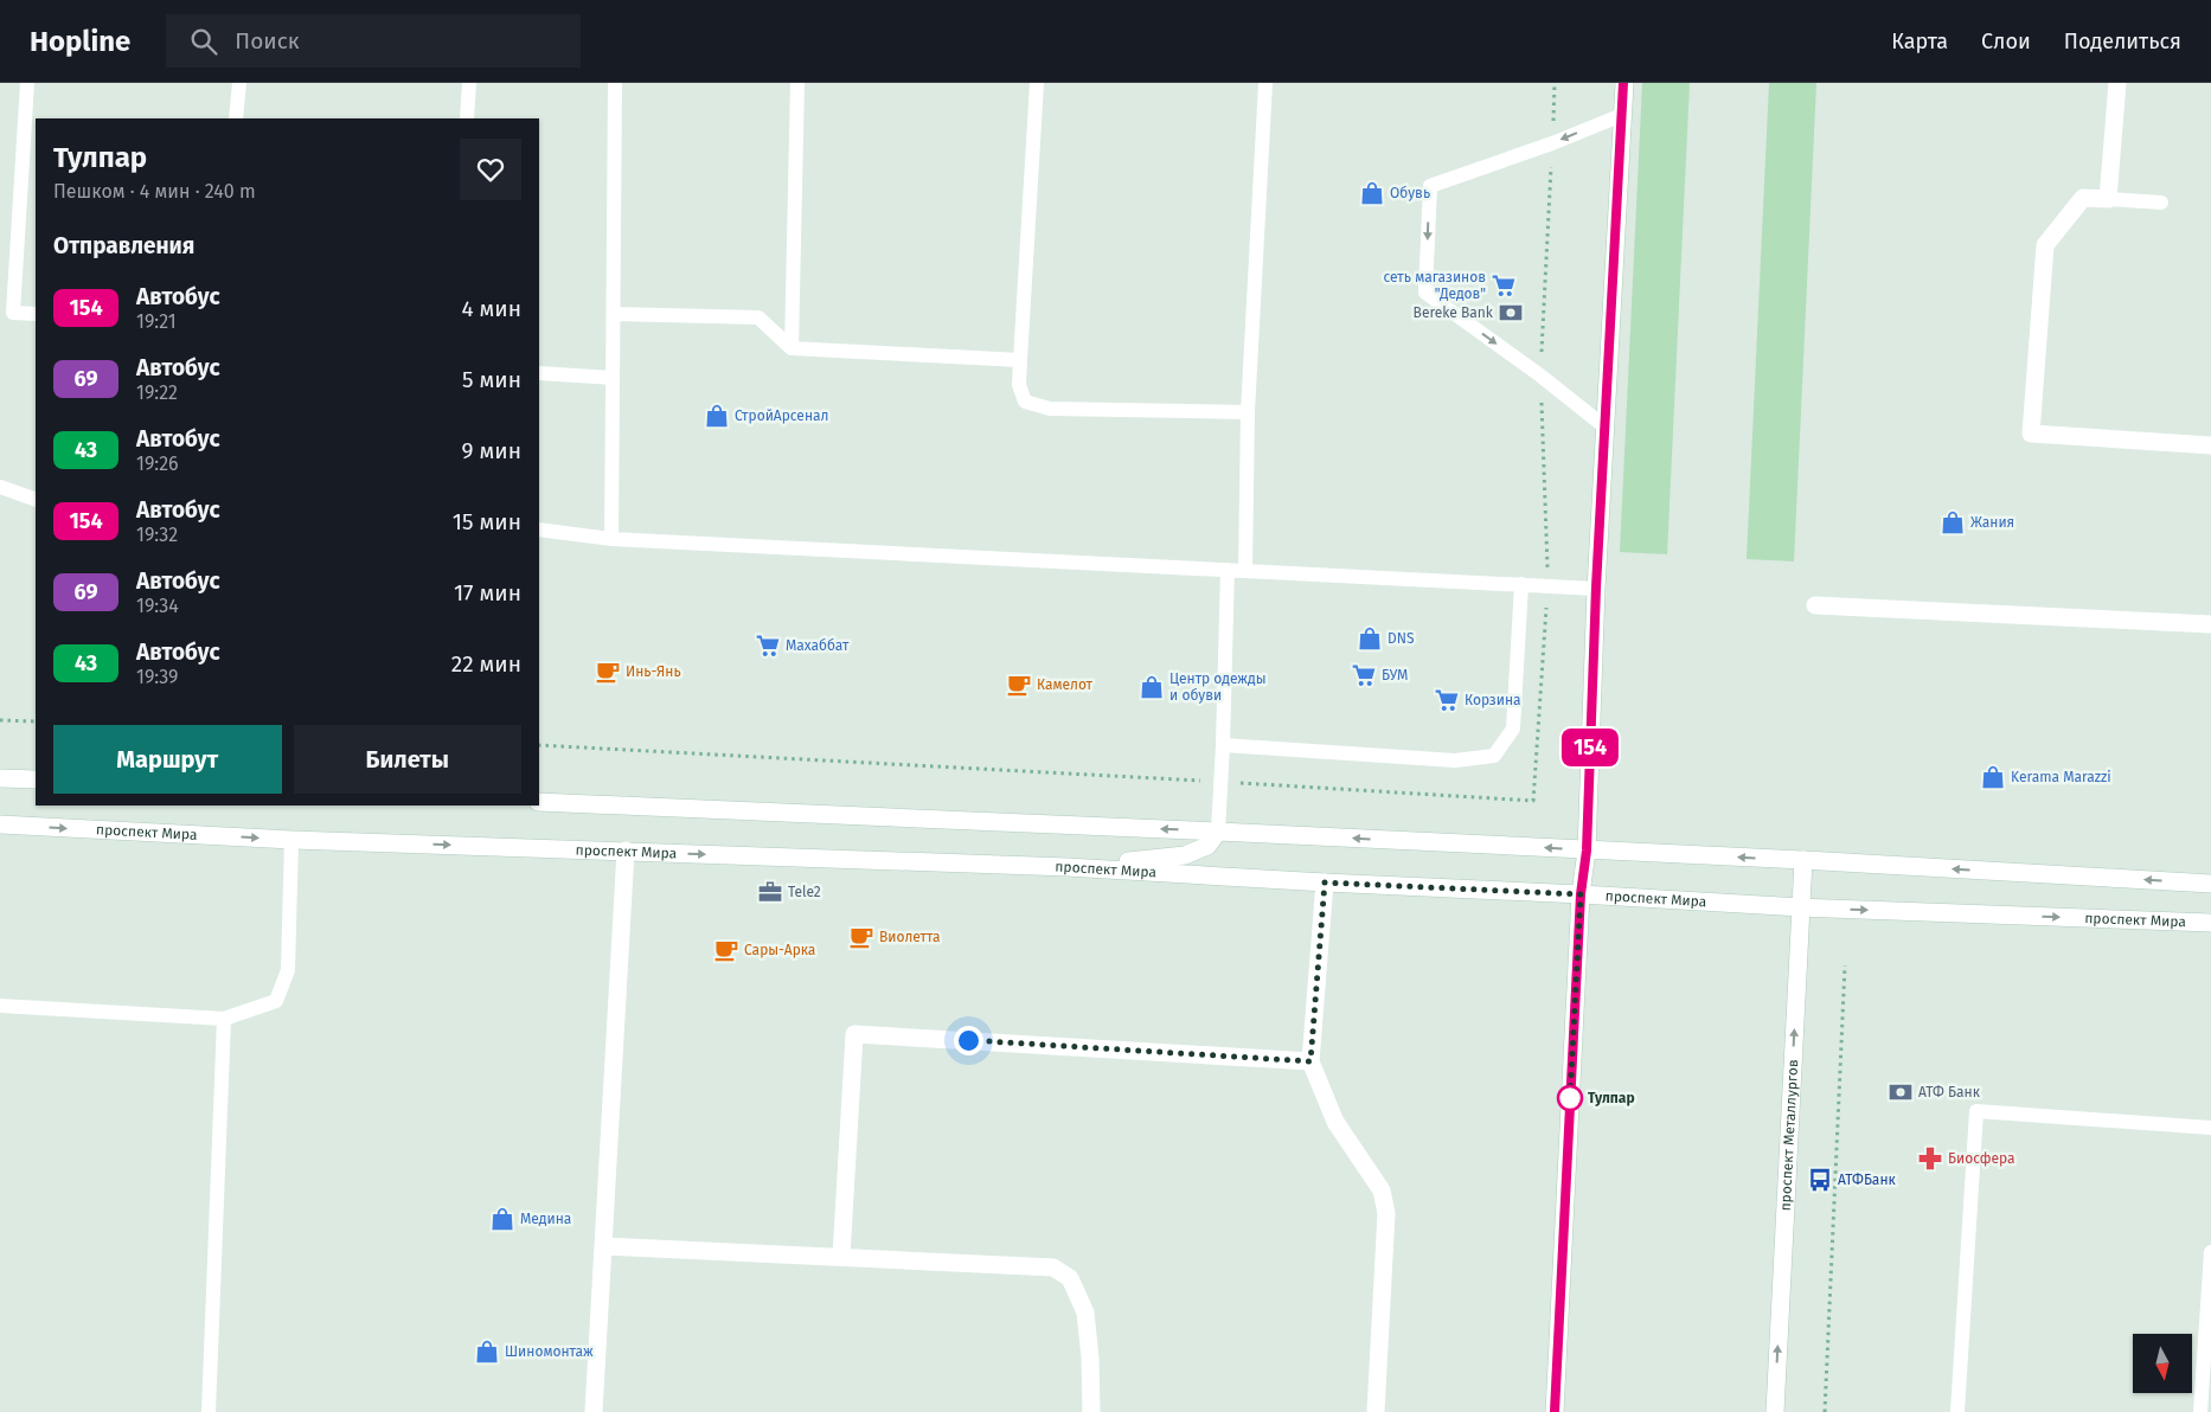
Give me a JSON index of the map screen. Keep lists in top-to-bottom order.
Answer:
{
  "streets": {
    "main road": ["проспект Мира", "проспект Металлургов"]
  },
  "crossings": [
    ["проспект Мира", "проспект Металлургов"]
  ],
  "one_way": ["проспект Металлургов"],
  "places": {
    "shop": [
      "Обувь",
      "СтройАрсенал",
      "Жания",
      "DNS",
      "Центр одежды и обуви",
      "Kerama Marazzi",
      "Медина",
      "Шиномонтаж"
    ],
    "supermarket": [
      "сеть магазинов \"Дедов\"",
      "Махаббат",
      "БУМ",
      "Корзина"
    ],
    "bank": ["Bereke Bank", "АТФ Банк"],
    "cafe": [
      "Инь-Янь",
      "Камелот",
      "Виолетта",
      "Сары-Арка"
    ],
    "office": ["Tele2"],
    "other": ["Тулпар"],
    "pharmacy": ["Биосфера"],
    "bus stop": ["АТФБанк"]
  },
  "lines": ["bus line 154"],
  "north": "bottom",
  "page": {
    "header": "Hopline",
    "search": "Поиск",
    "nav": ["Карта", "Слои", "Поделиться"],
    "on_map": "154",
    "heading": [
      ["Тулпар", "Пешком · 4 мин · 240 m"],
      "Отправления"
    ],
    "list": [
      {
        "mark": "154",
        "name": "Автобус",
        "note": "19:21",
        "value": "4 мин"
      },
      {
        "mark": "69",
        "name": "Автобус",
        "note": "19:22",
        "value": "5 мин"
      },
      {
        "mark": "43",
        "name": "Автобус",
        "note": "19:26",
        "value": "9 мин"
      },
      {
        "mark": "154",
        "name": "Автобус",
        "note": "19:32",
        "value": "15 мин"
      },
      {
        "mark": "69",
        "name": "Автобус",
        "note": "19:34",
        "value": "17 мин"
      },
      {
        "mark": "43",
        "name": "Автобус",
        "note": "19:39",
        "value": "22 мин"
      }
    ],
    "buttons": ["Маршрут", "Билеты"]
  }
}
